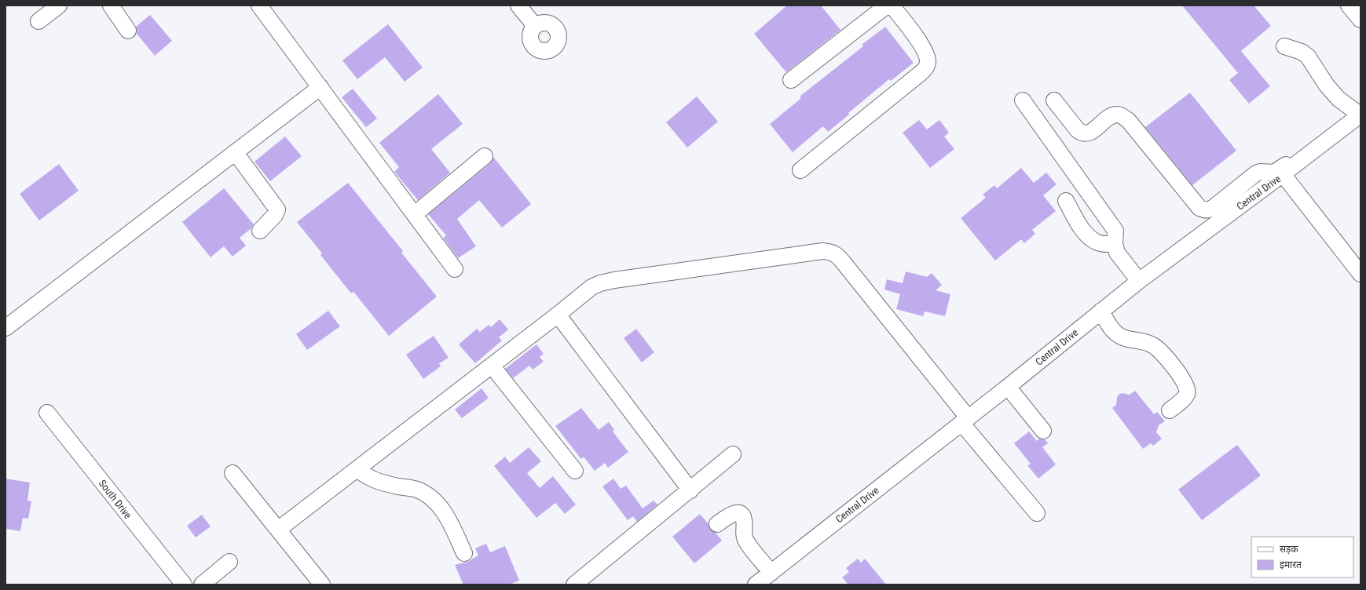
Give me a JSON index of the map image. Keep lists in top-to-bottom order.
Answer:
{
  "streets": {
    "street": ["Central Drive", "South Drive"]
  },
  "legend": ["सड़क", "इमारत"]
}
